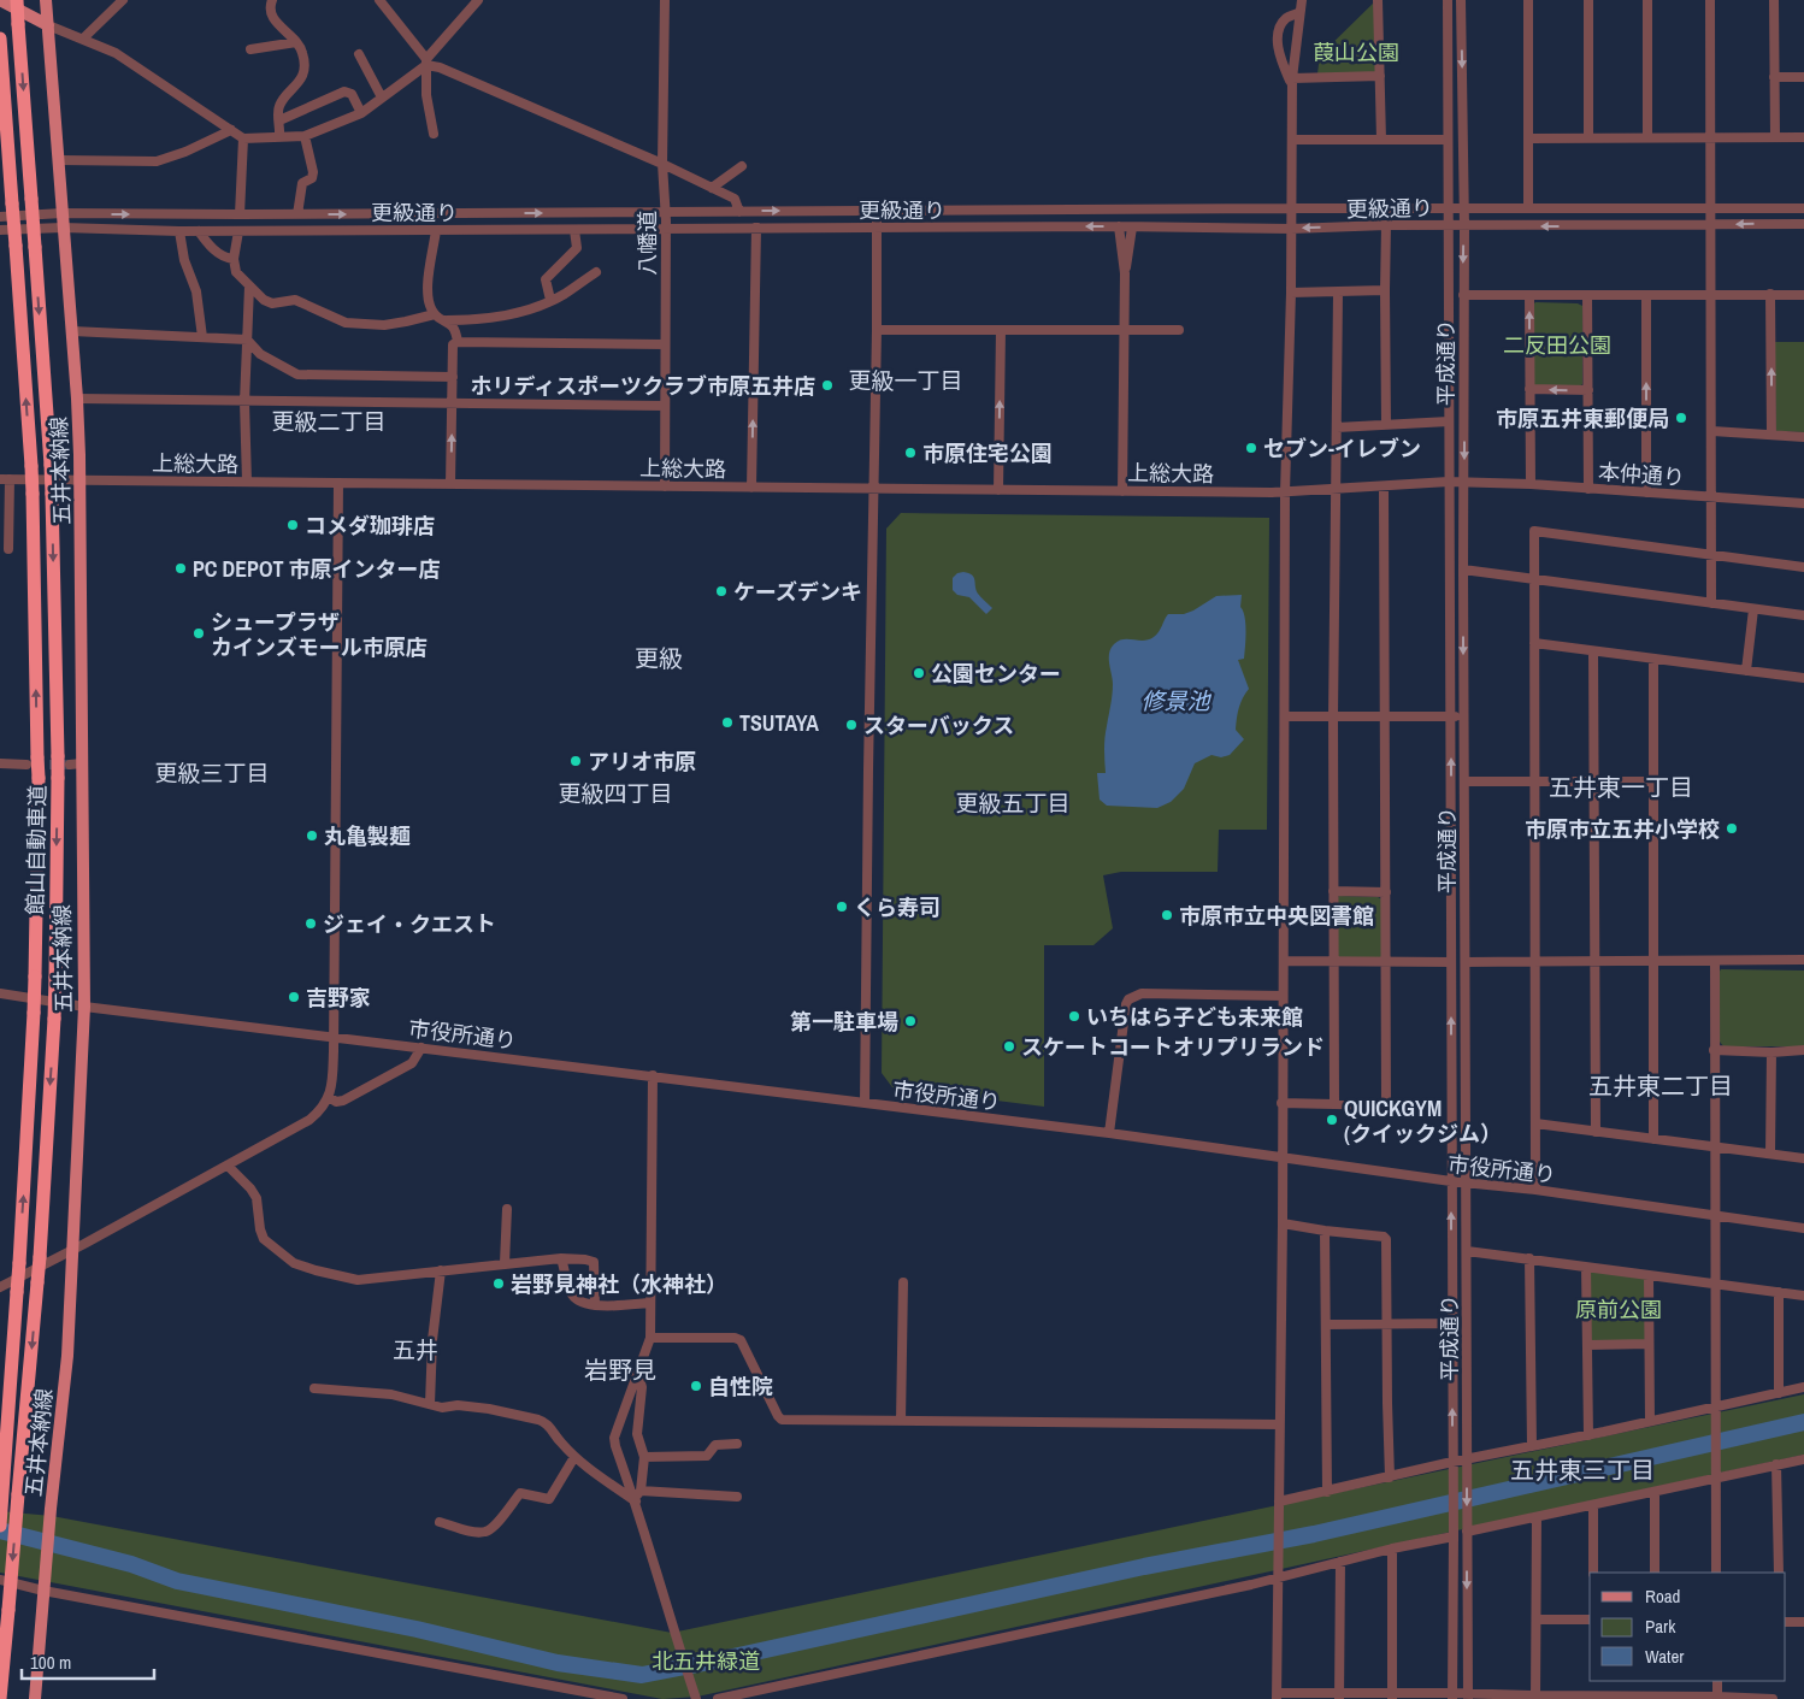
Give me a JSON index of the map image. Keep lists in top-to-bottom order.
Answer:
{
  "streets": {
    "highway": ["館山自動車道"],
    "main road": ["五井本納線"],
    "street": [
      "更級通り",
      "八幡道",
      "平成通り",
      "上総大路",
      "本仲通り",
      "市役所通り"
    ]
  },
  "crossings": [
    ["更級通り", "八幡道"],
    ["更級通り", "平成通り"],
    ["更級通り", "五井本納線"],
    ["八幡道", "上総大路"],
    ["平成通り", "本仲通り"],
    ["平成通り", "市役所通り"],
    ["上総大路", "五井本納線"],
    ["上総大路", "本仲通り"],
    ["五井本納線", "館山自動車道"],
    ["五井本納線", "市役所通り"]
  ],
  "districts": [
    "更級一丁目",
    "更級二丁目",
    "更級",
    "更級三丁目",
    "五井東一丁目",
    "更級四丁目",
    "更級五丁目",
    "五井東二丁目",
    "五井",
    "岩野見",
    "五井東三丁目"
  ],
  "water": ["修景池"],
  "parks": [
    "葭山公園",
    "二反田公園",
    "原前公園",
    "北五井緑道"
  ],
  "places": [
    "ホリディスポーツクラブ市原五井店",
    "市原五井東郵便局",
    "セブン-イレブン",
    "市原住宅公園",
    "コメダ珈琲店",
    "PC DEPOT 市原インター店",
    "ケーズデンキ",
    "シュープラザ カインズモール市原店",
    "公園センター",
    "TSUTAYA",
    "スターバックス",
    "アリオ市原",
    "市原市立五井小学校",
    "丸亀製麺",
    "くら寿司",
    "市原市立中央図書館",
    "ジェイ・クエスト",
    "吉野家",
    "いちはら子ども未来館",
    "第一駐車場",
    "スケートコートオリプリランド",
    "QUICKGYM (クイックジム）",
    "岩野見神社（水神社）",
    "自性院"
  ],
  "legend": ["Road", "Park", "Water"],
  "scale_bar": "100 m"
}
